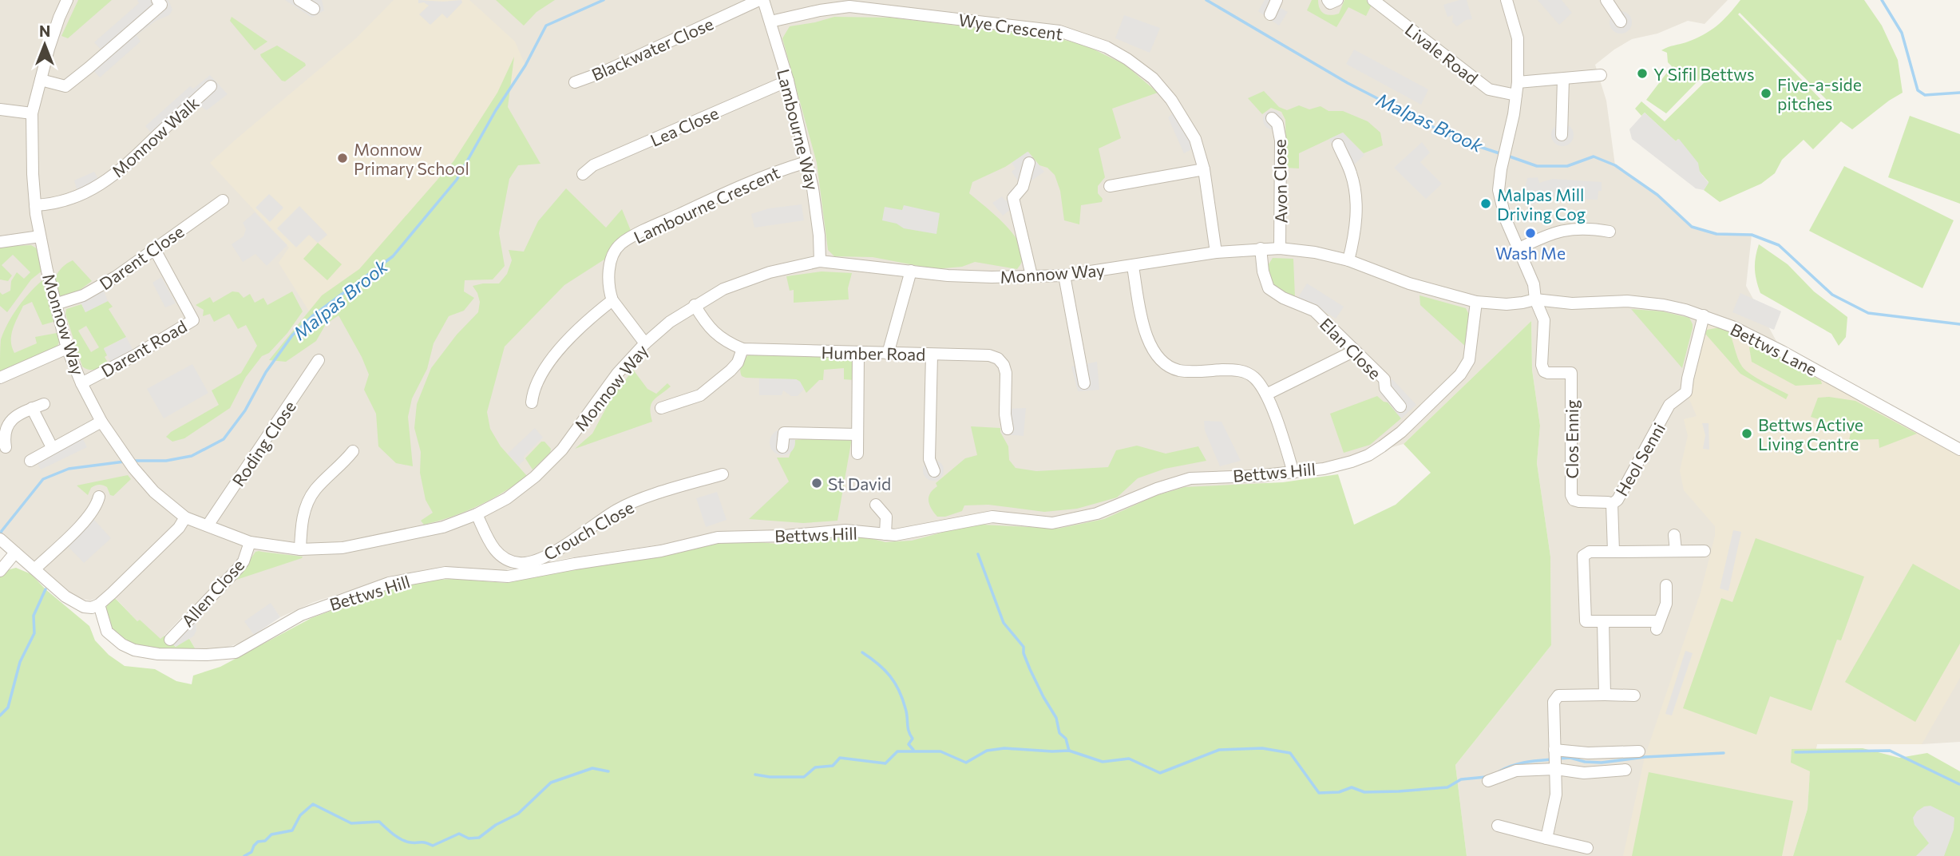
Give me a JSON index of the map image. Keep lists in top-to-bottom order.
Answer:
{
  "streets": {
    "street": [
      "Wye Crescent",
      "Blackwater Close",
      "Livale Road",
      "Lea Close",
      "Lambourne Way",
      "Monnow Walk",
      "Avon Close",
      "Lambourne Crescent",
      "Darent Close",
      "Monnow Way",
      "Darent Road",
      "Elan Close",
      "Bettws Lane",
      "Humber Road",
      "Clos Ennig",
      "Roding Close",
      "Heol Senni",
      "Bettws Hill",
      "Crouch Close",
      "Allen Close"
    ]
  },
  "crossings": [
    ["Wye Crescent", "Lambourne Way"],
    ["Wye Crescent", "Monnow Way"],
    ["Blackwater Close", "Lambourne Way"],
    ["Lea Close", "Lambourne Way"],
    ["Lambourne Way", "Lambourne Crescent"],
    ["Lambourne Way", "Monnow Way"],
    ["Monnow Walk", "Monnow Way"],
    ["Avon Close", "Monnow Way"],
    ["Darent Close", "Monnow Way"],
    ["Darent Close", "Darent Road"],
    ["Monnow Way", "Darent Road"],
    ["Monnow Way", "Elan Close"],
    ["Monnow Way", "Bettws Lane"],
    ["Monnow Way", "Humber Road"],
    ["Monnow Way", "Roding Close"],
    ["Monnow Way", "Bettws Hill"],
    ["Monnow Way", "Crouch Close"],
    ["Monnow Way", "Allen Close"],
    ["Bettws Lane", "Clos Ennig"],
    ["Bettws Lane", "Heol Senni"],
    ["Clos Ennig", "Heol Senni"]
  ],
  "water": ["Malpas Brook"],
  "places": [
    "Y Sifil Bettws",
    "Five-a-side pitches",
    "Monnow Primary School",
    "Malpas Mill Driving Cog",
    "Wash Me",
    "Bettws Active Living Centre",
    "St David"
  ],
  "north": "top"
}
